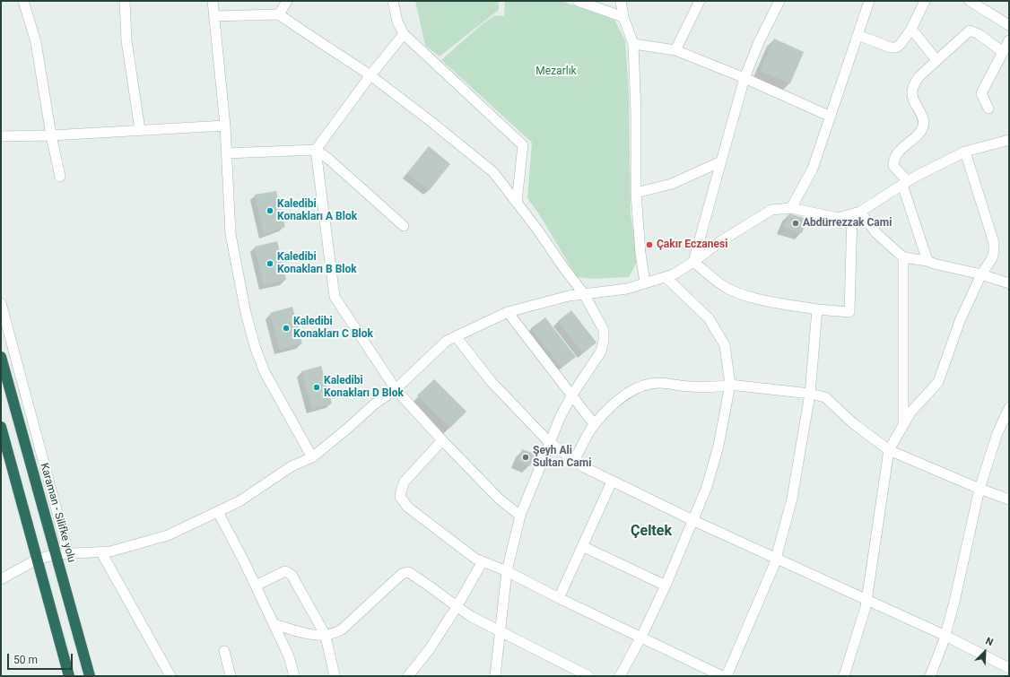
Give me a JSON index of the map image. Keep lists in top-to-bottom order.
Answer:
{
  "streets": {
    "highway": ["Karaman - Silifke yolu"]
  },
  "districts": ["Çeltek"],
  "parks": ["Mezarlık"],
  "places": [
    "Kaledibi Konakları A Blok",
    "Abdürrezzak Cami",
    "Çakır Eczanesi",
    "Kaledibi Konakları B Blok",
    "Kaledibi Konakları C Blok",
    "Kaledibi Konakları D Blok",
    "Şeyh Ali Sultan Cami"
  ],
  "scale_bar": "50 m",
  "north": "top right"
}
